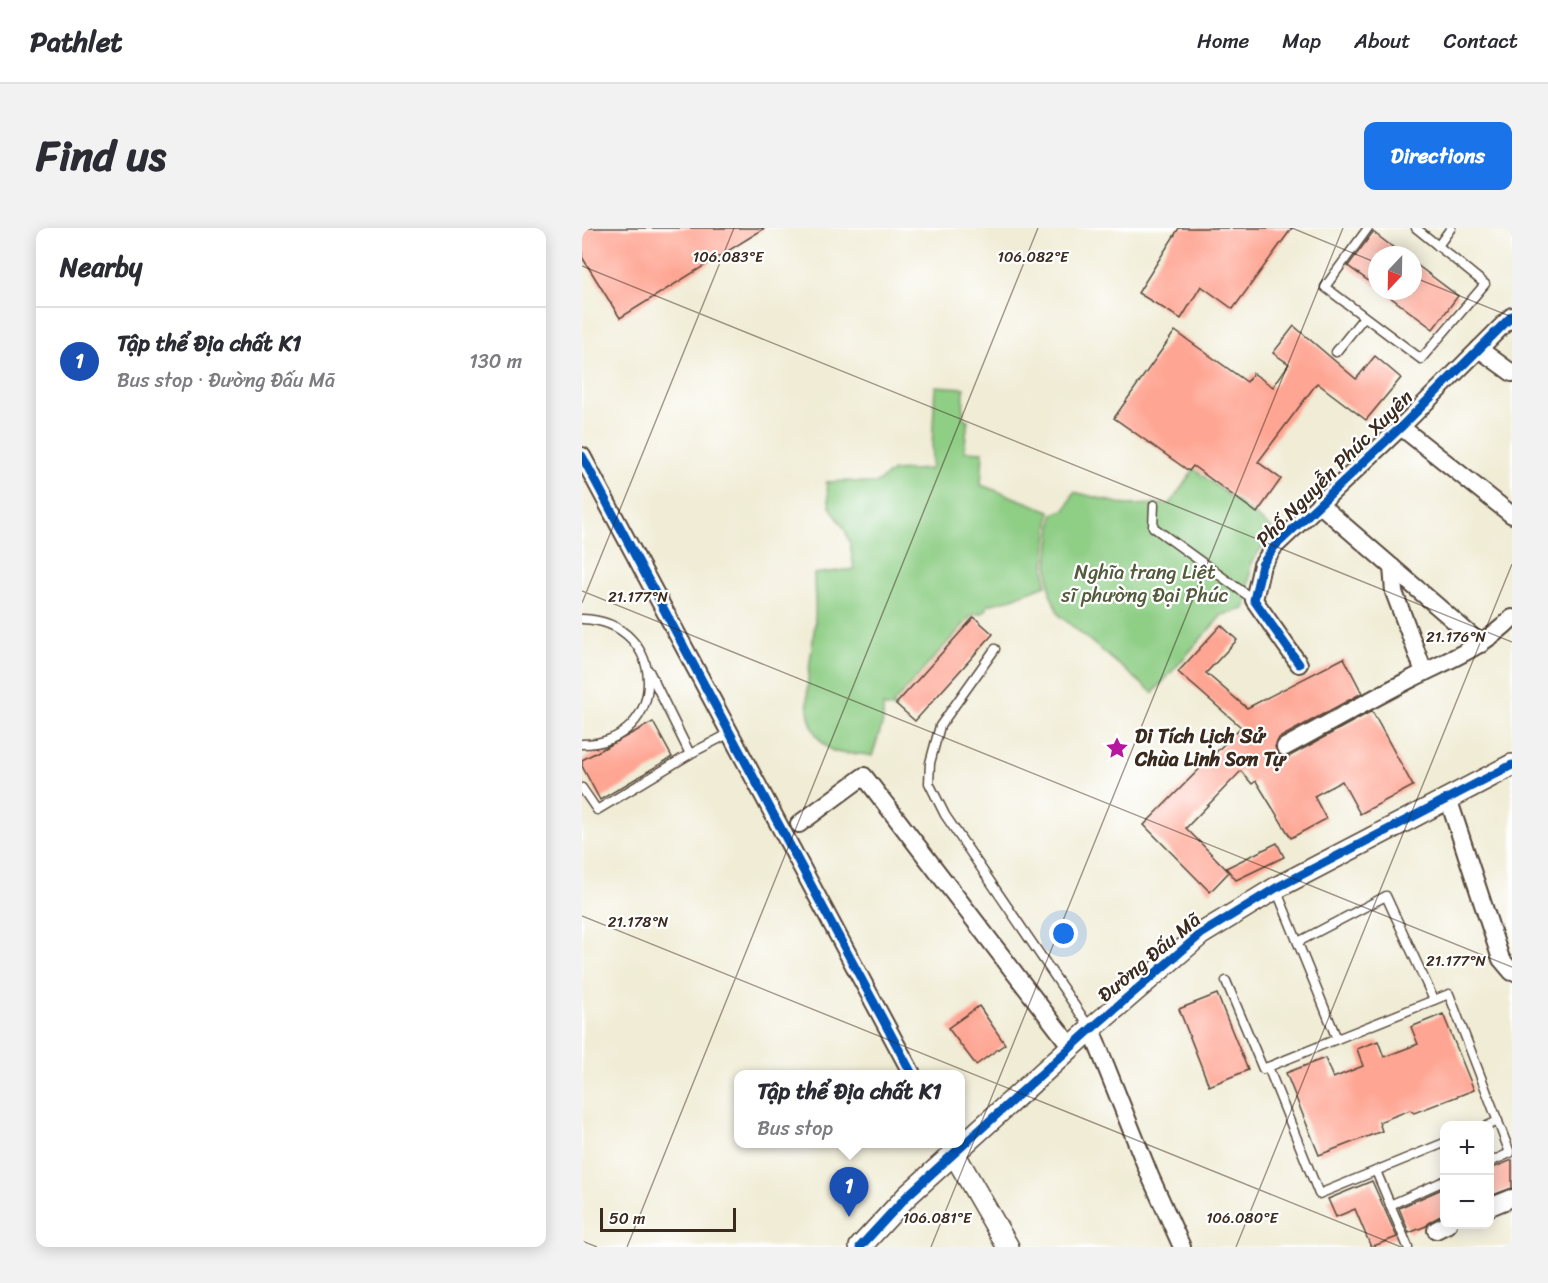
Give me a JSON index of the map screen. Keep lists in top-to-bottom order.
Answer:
{
  "streets": {
    "street": ["Phố Nguyễn Phúc Xuyên", "Đường Đấu Mã"]
  },
  "parks": ["Nghĩa trang Liệt sĩ phường Đại Phúc"],
  "places": {
    "place": ["Di Tích Lịch Sử Chùa Linh Sơn Tự"]
  },
  "scale_bar": "50 m",
  "north": "bottom",
  "page": {
    "header": "Pathlet",
    "nav": [
      "Home",
      "Map",
      "About",
      "Contact"
    ],
    "title": "Find us",
    "buttons": "Directions",
    "heading": "Nearby",
    "list": [
      {
        "mark": "1",
        "name": "Tập thể Địa chất K1",
        "note": "Bus stop · Đường Đấu Mã",
        "value": "130 m"
      }
    ],
    "popup": ["Tập thể Địa chất K1", "Bus stop"],
    "map_buttons": ["+", "−"],
    "pins": "1",
    "scale": "50 m"
  },
  "coordinates": [
    "106.083°E",
    "106.082°E",
    "21.177°N",
    "21.176°N",
    "21.178°N",
    "106.081°E",
    "106.080°E"
  ]
}
